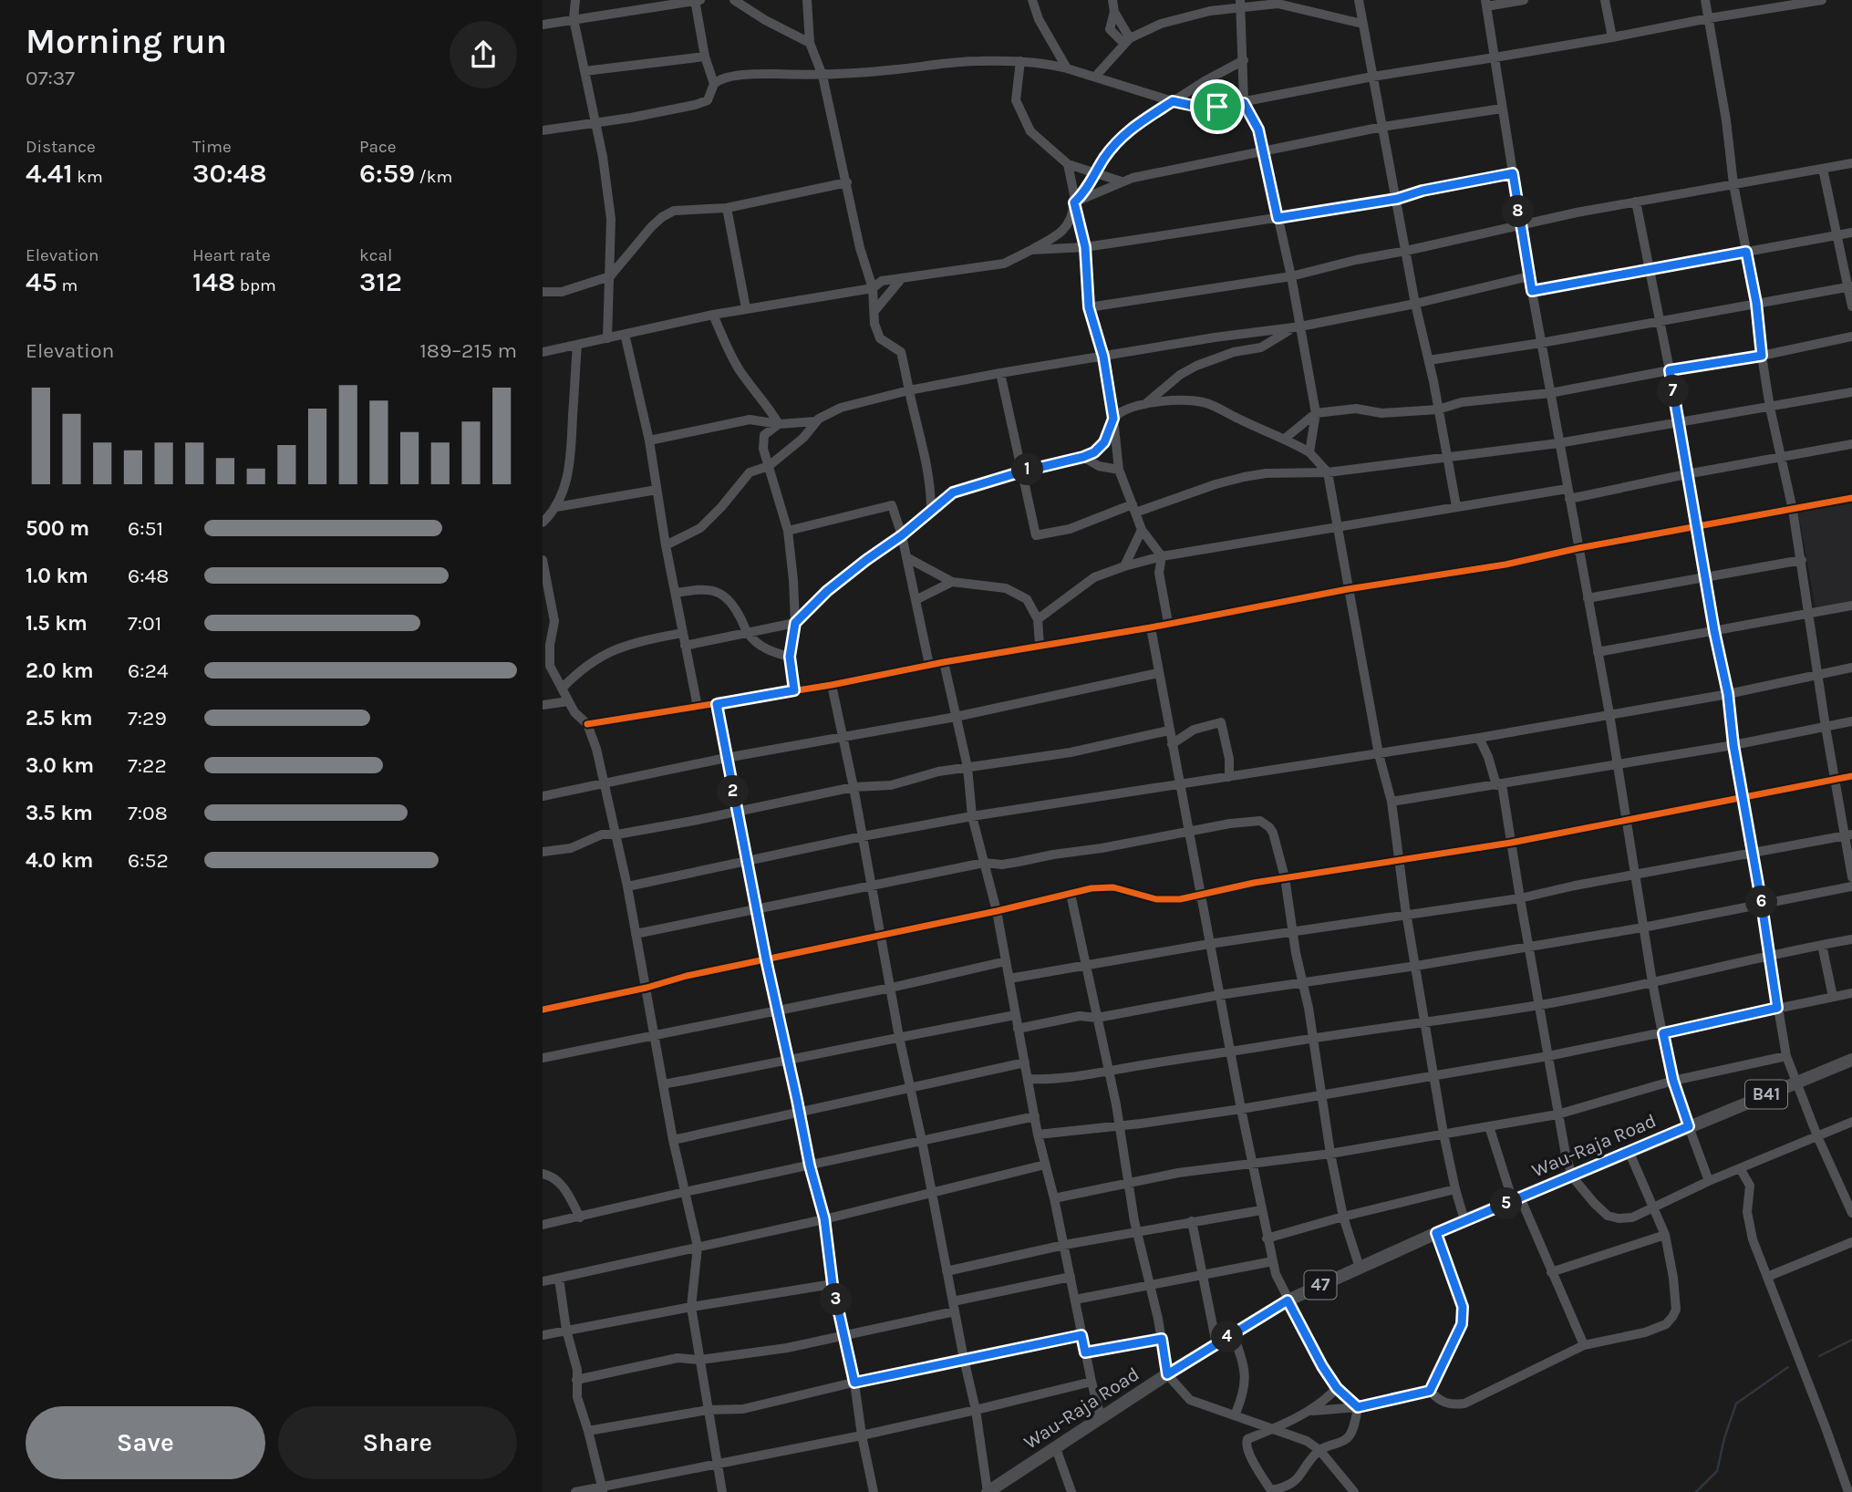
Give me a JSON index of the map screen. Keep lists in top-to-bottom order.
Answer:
{
  "streets": {
    "main road": ["B41", "Wau-Raja Road", "47"]
  },
  "crossings": [
    ["B41", "Wau-Raja Road"]
  ],
  "page": {
    "heading": ["Morning run", "07:37"],
    "stats": [
      ["Distance", "4.41 km"],
      ["Time", "30:48"],
      ["Pace", "6:59 /km"],
      ["Elevation", "45 m"],
      ["Heart rate", "148 bpm"],
      ["kcal", "312"]
    ],
    "pins": [
      "8",
      "7",
      "1",
      "2",
      "6",
      "5",
      "3",
      "4"
    ],
    "chart": ["Elevation", "189–215 m"],
    "list": [
      {
        "name": "500 m",
        "note": "6:51"
      },
      {
        "name": "1.0 km",
        "note": "6:48"
      },
      {
        "name": "1.5 km",
        "note": "7:01"
      },
      {
        "name": "2.0 km",
        "note": "6:24"
      },
      {
        "name": "2.5 km",
        "note": "7:29"
      },
      {
        "name": "3.0 km",
        "note": "7:22"
      },
      {
        "name": "3.5 km",
        "note": "7:08"
      },
      {
        "name": "4.0 km",
        "note": "6:52"
      }
    ],
    "buttons": ["Save", "Share"]
  }
}
